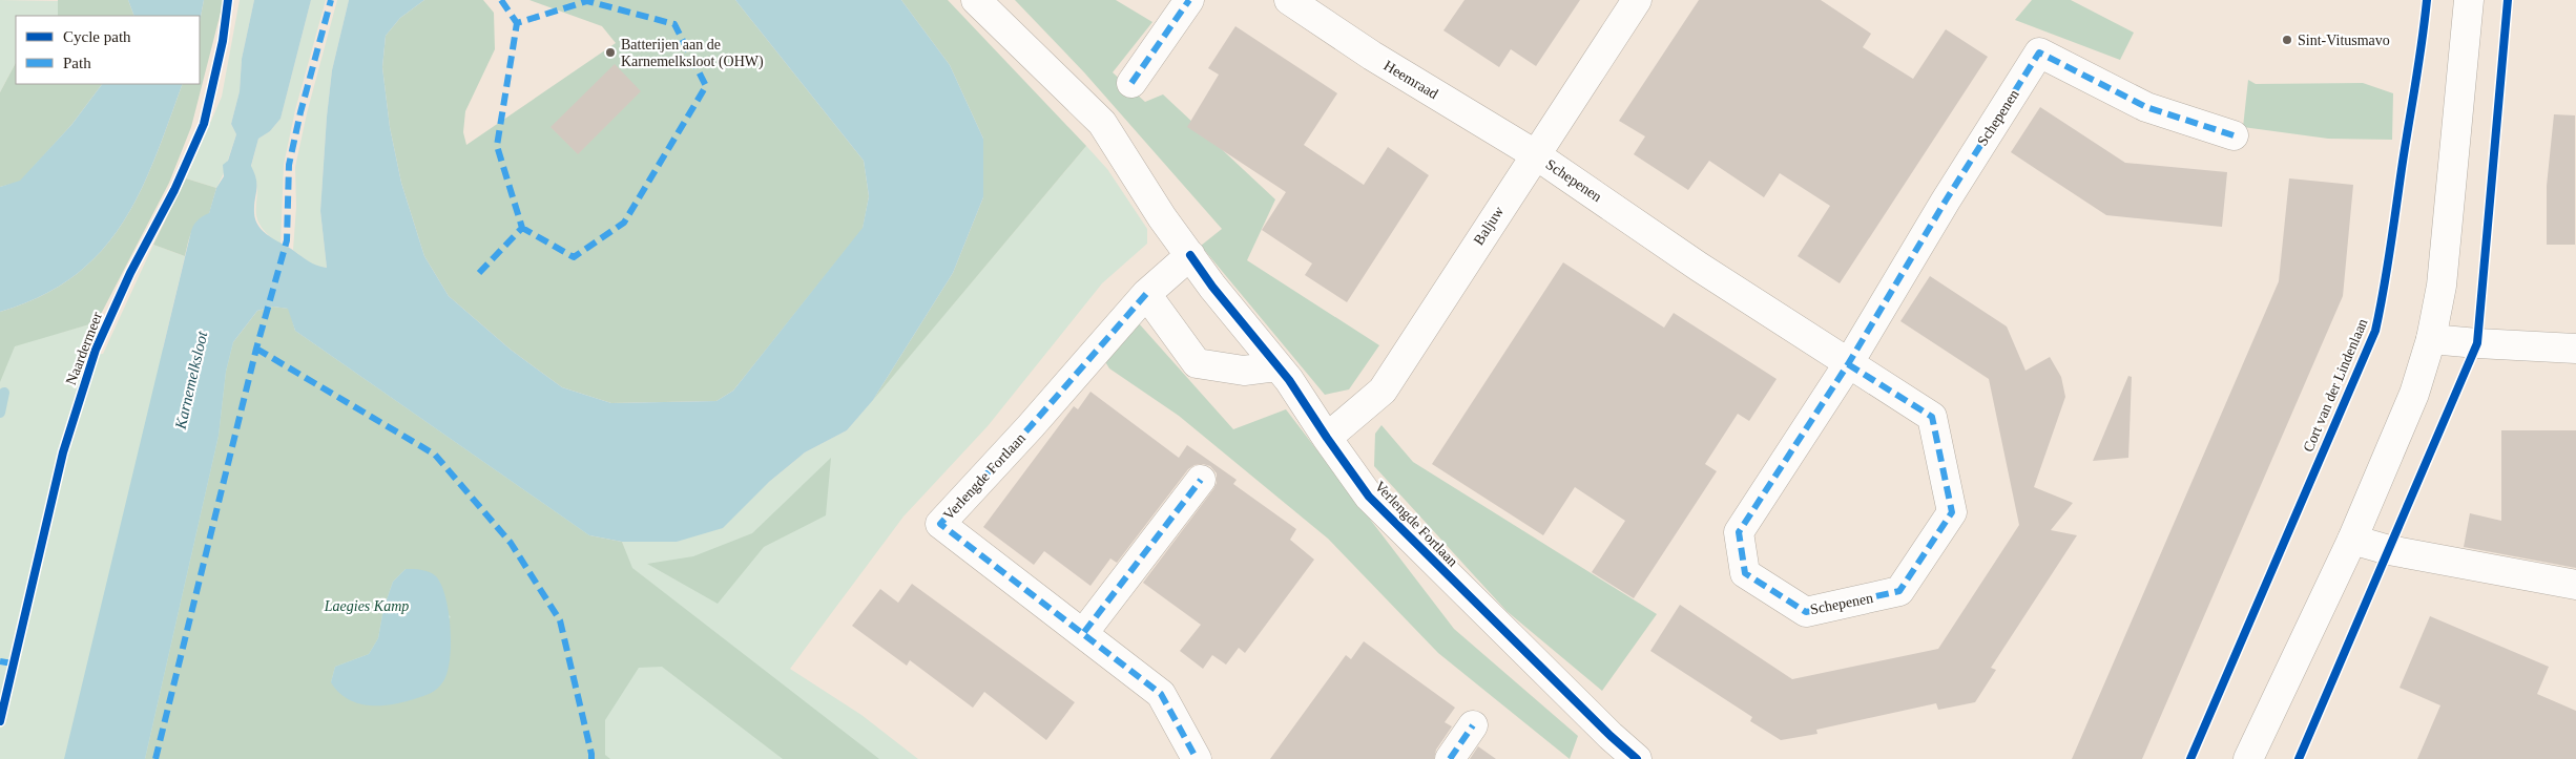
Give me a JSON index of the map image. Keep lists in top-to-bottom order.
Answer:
{
  "streets": {
    "street": [
      "Heemraad",
      "Schepenen",
      "Baljuw",
      "Verlengde Fortlaan"
    ],
    "cycle path": ["Naardermeer", "Cort van der Lindenlaan"]
  },
  "crossings": [
    ["Heemraad", "Schepenen"],
    ["Heemraad", "Baljuw"],
    ["Schepenen", "Baljuw"],
    ["Baljuw", "Verlengde Fortlaan"]
  ],
  "water": ["Karnemelksloot"],
  "parks": ["Laegies Kamp"],
  "places": ["Sint-Vitusmavo", "Batterijen aan de Karnemelksloot (OHW)"],
  "legend": ["Cycle path", "Path"]
}
